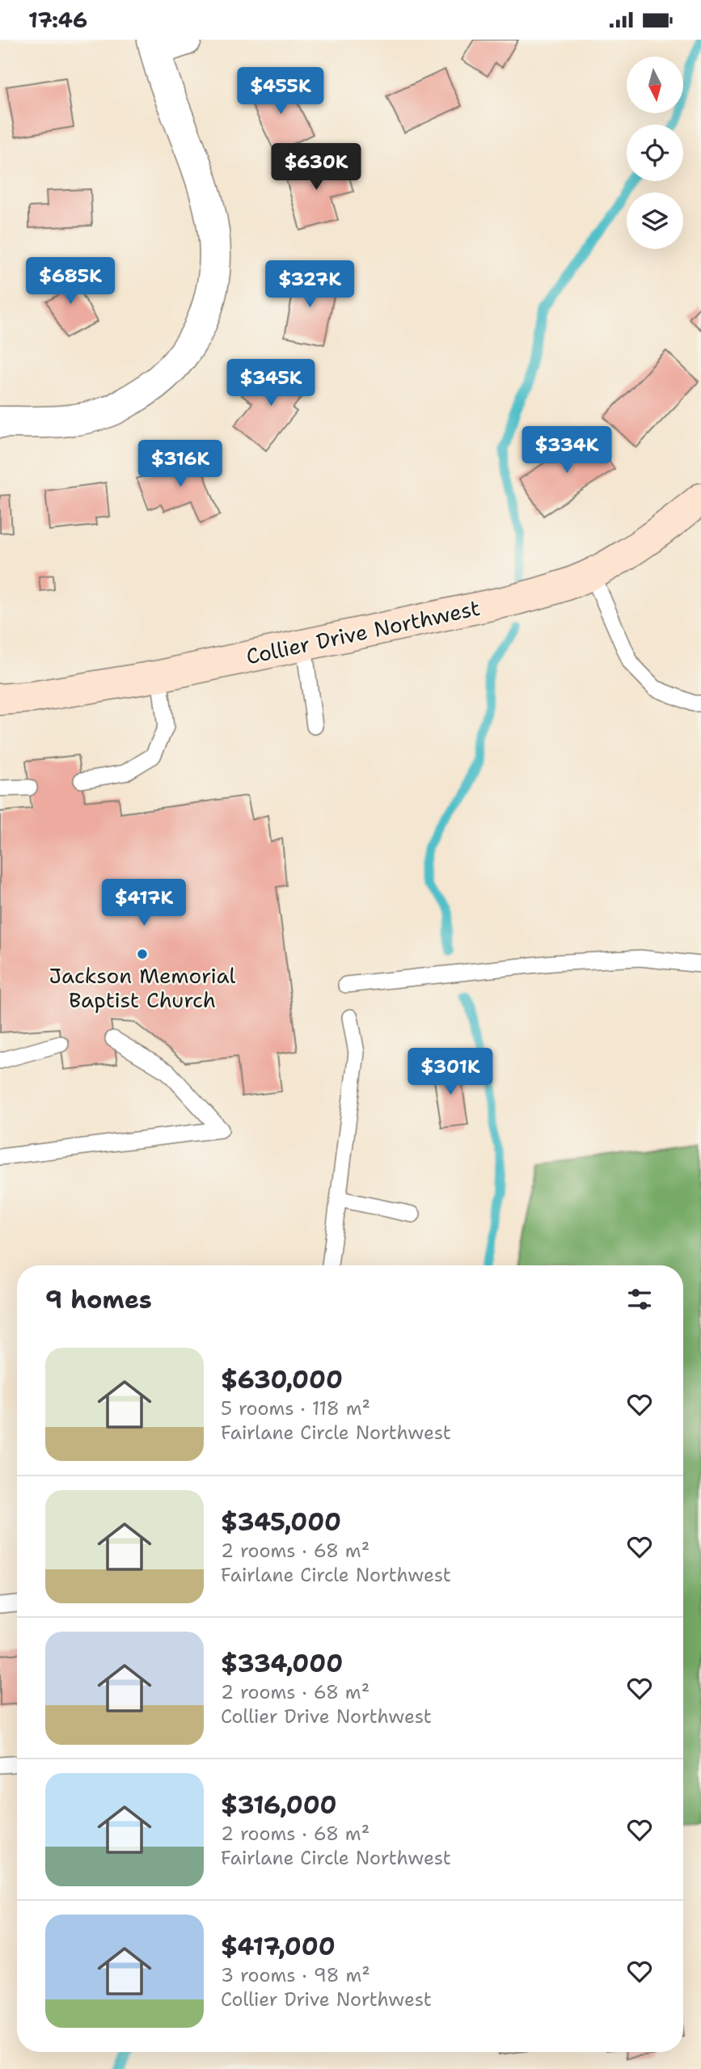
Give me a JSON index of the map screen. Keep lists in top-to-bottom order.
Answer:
{
  "streets": {
    "main road": ["Collier Drive Northwest"]
  },
  "places": ["Jackson Memorial Baptist Church"],
  "north": "bottom",
  "page": {
    "status": "17:46",
    "price": [
      "$455K",
      "$630K",
      "$685K",
      "$327K",
      "$345K",
      "$334K",
      "$316K",
      "$417K",
      "$301K"
    ],
    "heading": "9 homes",
    "list": [
      {
        "name": "$630,000",
        "note": "5 rooms · 118 m² · Fairlane Circle Northwest"
      },
      {
        "name": "$345,000",
        "note": "2 rooms · 68 m² · Fairlane Circle Northwest"
      },
      {
        "name": "$334,000",
        "note": "2 rooms · 68 m² · Collier Drive Northwest"
      },
      {
        "name": "$316,000",
        "note": "2 rooms · 68 m² · Fairlane Circle Northwest"
      },
      {
        "name": "$417,000",
        "note": "3 rooms · 98 m² · Collier Drive Northwest"
      }
    ]
  }
}
